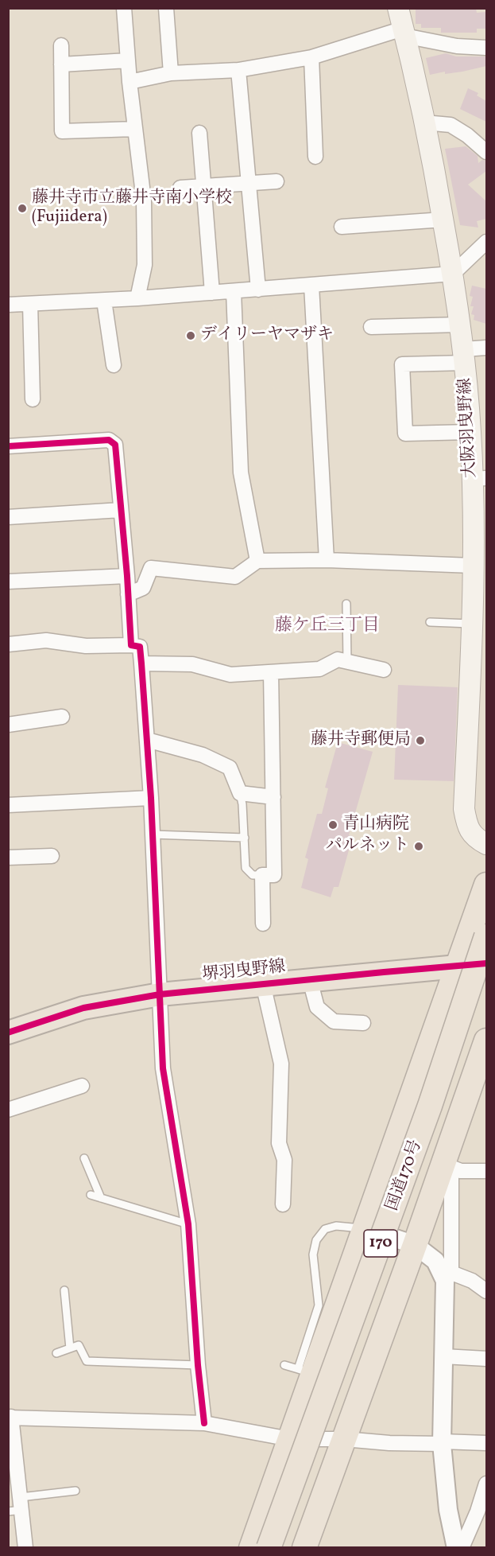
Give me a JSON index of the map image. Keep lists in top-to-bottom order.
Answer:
{
  "streets": {
    "highway": ["国道170号", "170"],
    "main road": ["大阪羽曳野線", "堺羽曳野線"]
  },
  "districts": ["藤ケ丘三丁目"],
  "places": [
    "藤井寺市立藤井寺南小学校 (Fujiidera)",
    "デイリーヤマザキ",
    "藤井寺郵便局",
    "青山病院",
    "パルネット"
  ]
}
